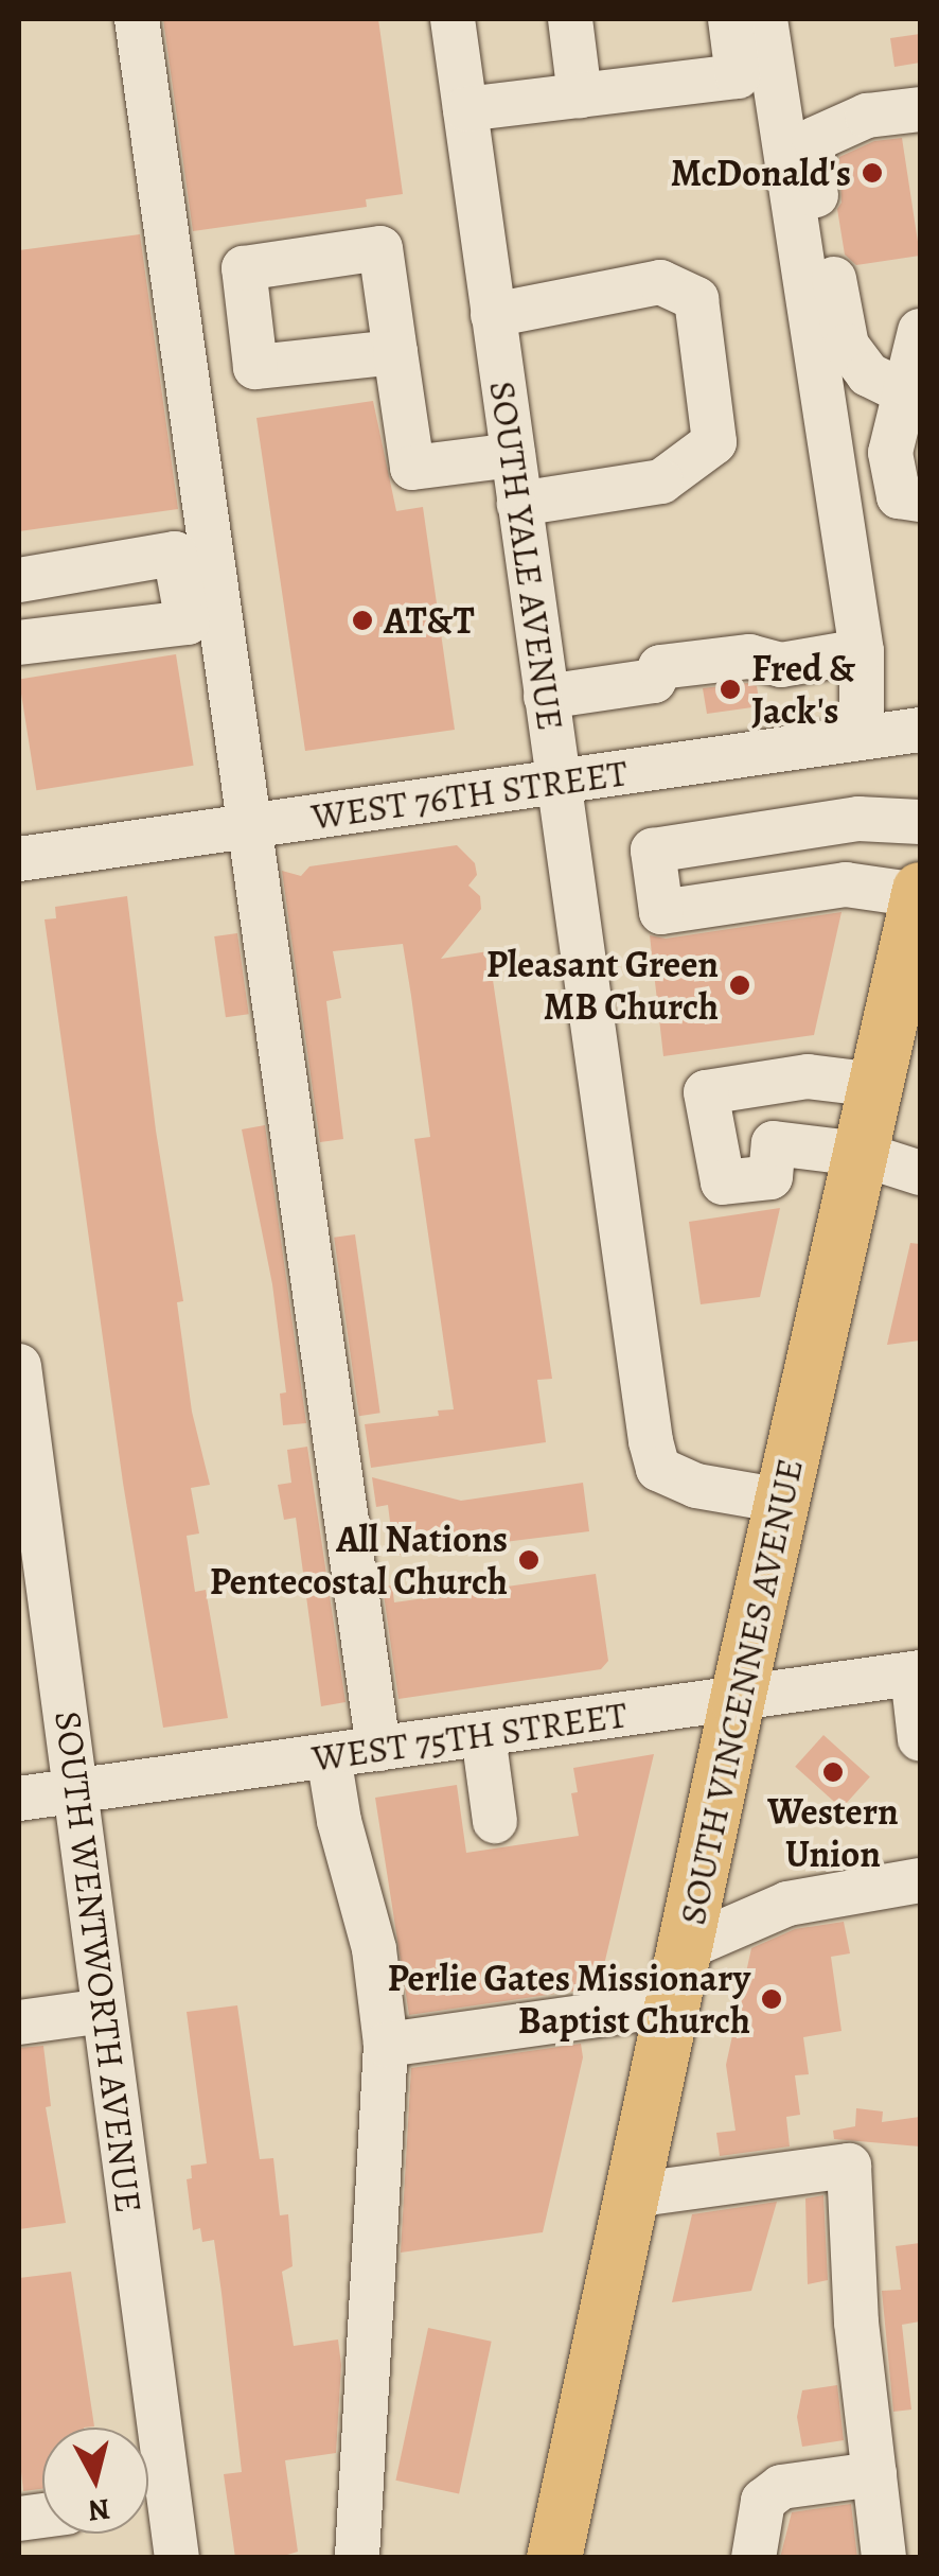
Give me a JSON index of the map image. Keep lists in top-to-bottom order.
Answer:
{
  "streets": {
    "main road": ["SOUTH VINCENNES AVENUE"],
    "street": [
      "SOUTH YALE AVENUE",
      "WEST 76TH STREET",
      "WEST 75TH STREET",
      "SOUTH WENTWORTH AVENUE"
    ]
  },
  "crossings": [
    ["SOUTH YALE AVENUE", "WEST 76TH STREET"],
    ["SOUTH YALE AVENUE", "SOUTH VINCENNES AVENUE"],
    ["SOUTH VINCENNES AVENUE", "WEST 75TH STREET"],
    ["WEST 75TH STREET", "SOUTH WENTWORTH AVENUE"]
  ],
  "places": [
    "McDonald's",
    "AT&T",
    "Fred & Jack's",
    "Pleasant Green MB Church",
    "All Nations Pentecostal Church",
    "Western Union",
    "Perlie Gates Missionary Baptist Church"
  ],
  "north": "bottom"
}
